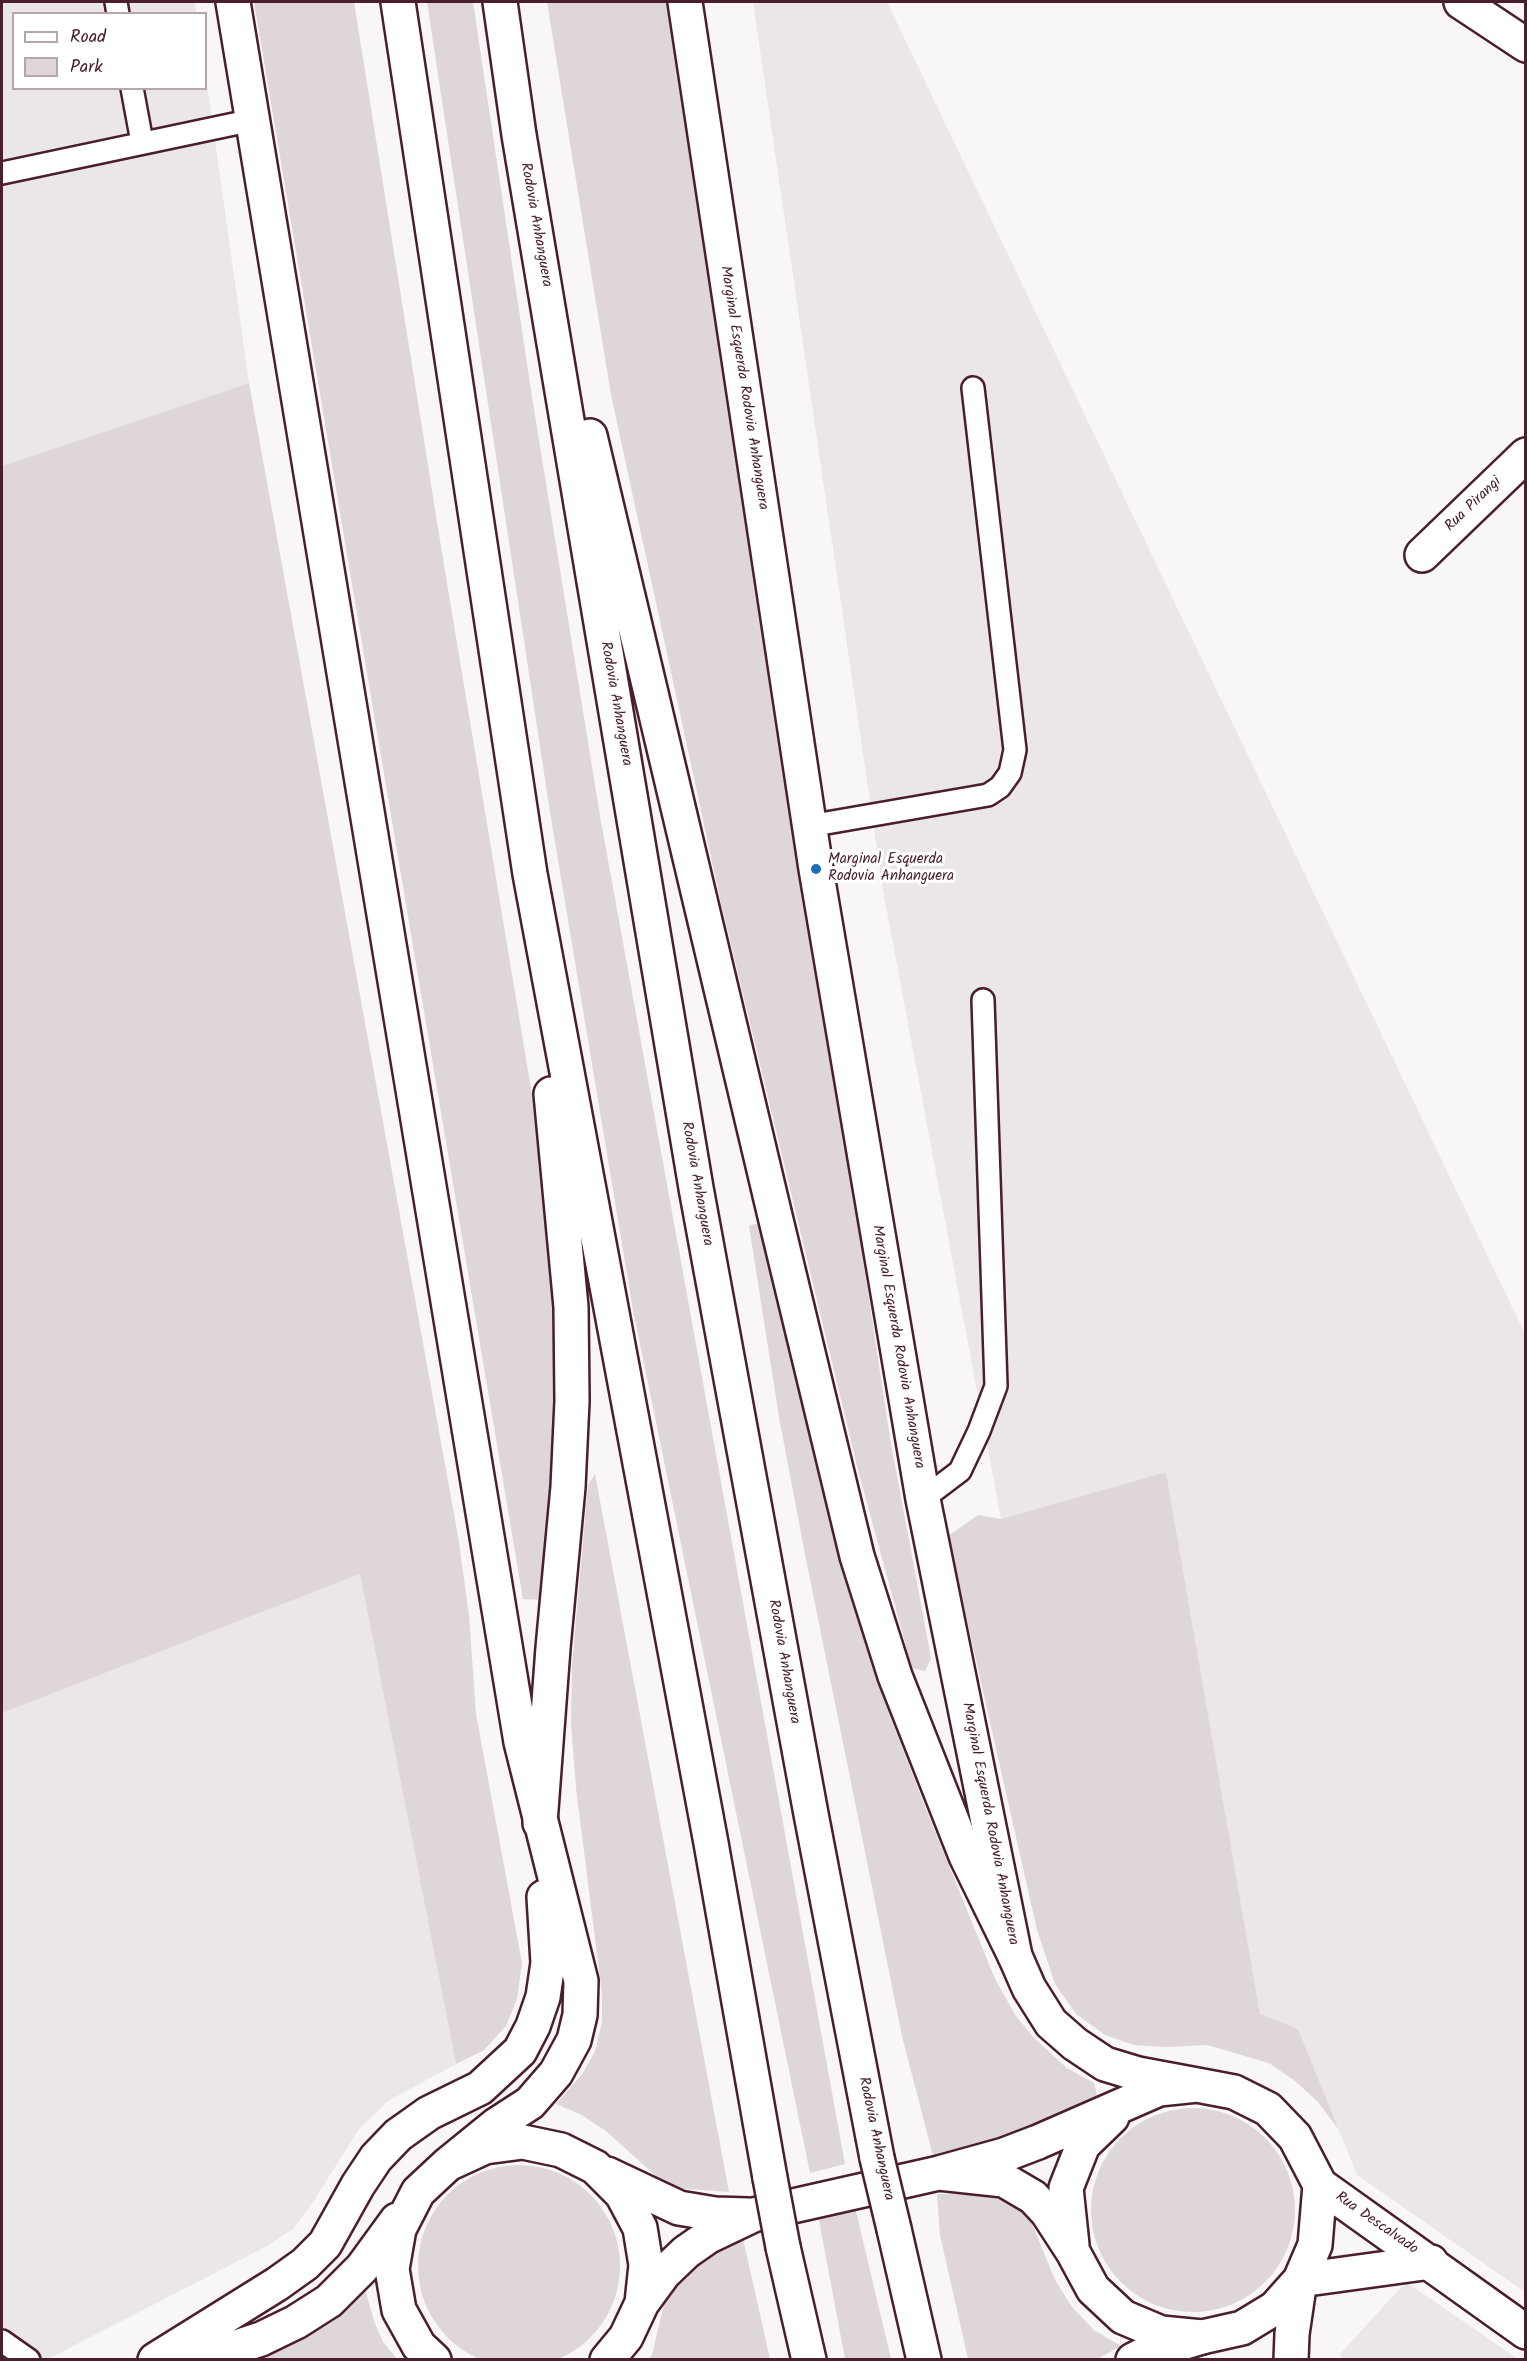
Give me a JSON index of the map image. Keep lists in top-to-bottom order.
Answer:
{
  "streets": {
    "main road": [
      "Rodovia Anhanguera",
      "Marginal Esquerda Rodovia Anhanguera",
      "Rua Pirangi",
      "Rua Descalvado"
    ]
  },
  "crossings": [
    ["Marginal Esquerda Rodovia Anhanguera", "Rua Descalvado"]
  ],
  "places": ["Marginal Esquerda Rodovia Anhanguera"],
  "legend": ["Road", "Park"]
}
